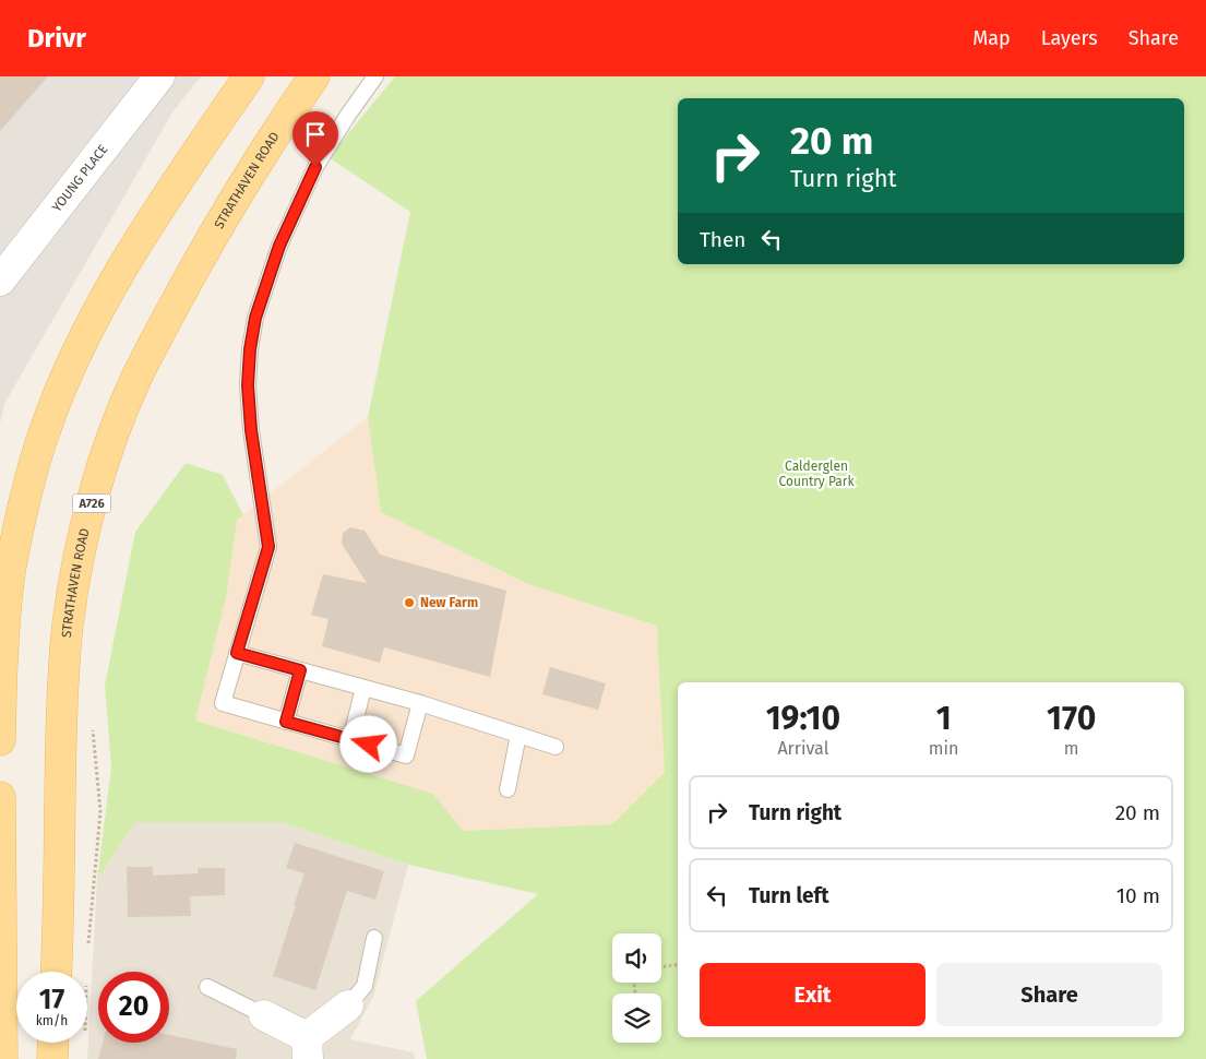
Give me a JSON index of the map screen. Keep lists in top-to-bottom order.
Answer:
{
  "streets": {
    "main road": ["STRATHAVEN ROAD", "A726"],
    "street": ["YOUNG PLACE"]
  },
  "parks": ["Calderglen Country Park"],
  "places": ["New Farm"],
  "page": {
    "header": "Drivr",
    "nav": ["Map", "Layers", "Share"],
    "turn": ["20 m", "Turn right"],
    "then": "Then",
    "eta": [
      "19:10",
      "Arrival",
      "1",
      "min",
      "170",
      "m"
    ],
    "list": [
      {
        "name": "Turn right",
        "value": "20 m"
      },
      {
        "name": "Turn left",
        "value": "10 m"
      }
    ],
    "buttons": ["Exit", "Share"],
    "speed": "17 km/h",
    "limit": "20"
  }
}
